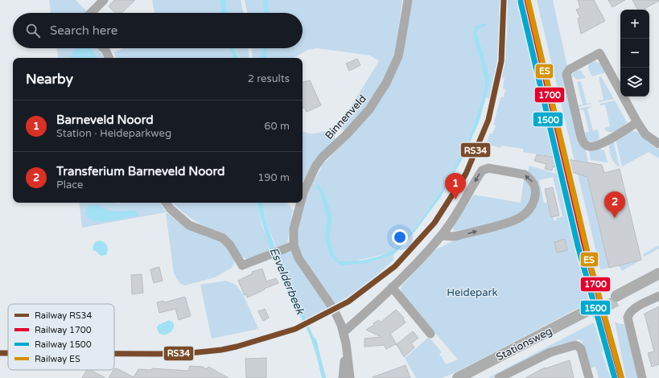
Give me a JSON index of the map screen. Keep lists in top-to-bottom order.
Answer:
{
  "streets": {
    "main road": ["Stationsweg"],
    "street": ["Binnenveld"]
  },
  "water": ["Esvelderbeek"],
  "parks": ["Heidepark"],
  "lines": [
    "rail line RS34",
    "rail line 1700",
    "rail line ES",
    "rail line 1500"
  ],
  "legend": [
    "Railway RS34",
    "Railway 1700",
    "Railway 1500",
    "Railway ES"
  ],
  "page": {
    "map_buttons": ["+", "−"],
    "search": "Search here",
    "heading": ["Nearby", "2 results"],
    "list": [
      {
        "mark": "1",
        "name": "Barneveld Noord",
        "note": "Station · Heideparkweg",
        "value": "60 m"
      },
      {
        "mark": "2",
        "name": "Transferium Barneveld Noord",
        "note": "Place",
        "value": "190 m"
      }
    ],
    "pins": ["1", "2"]
  }
}
